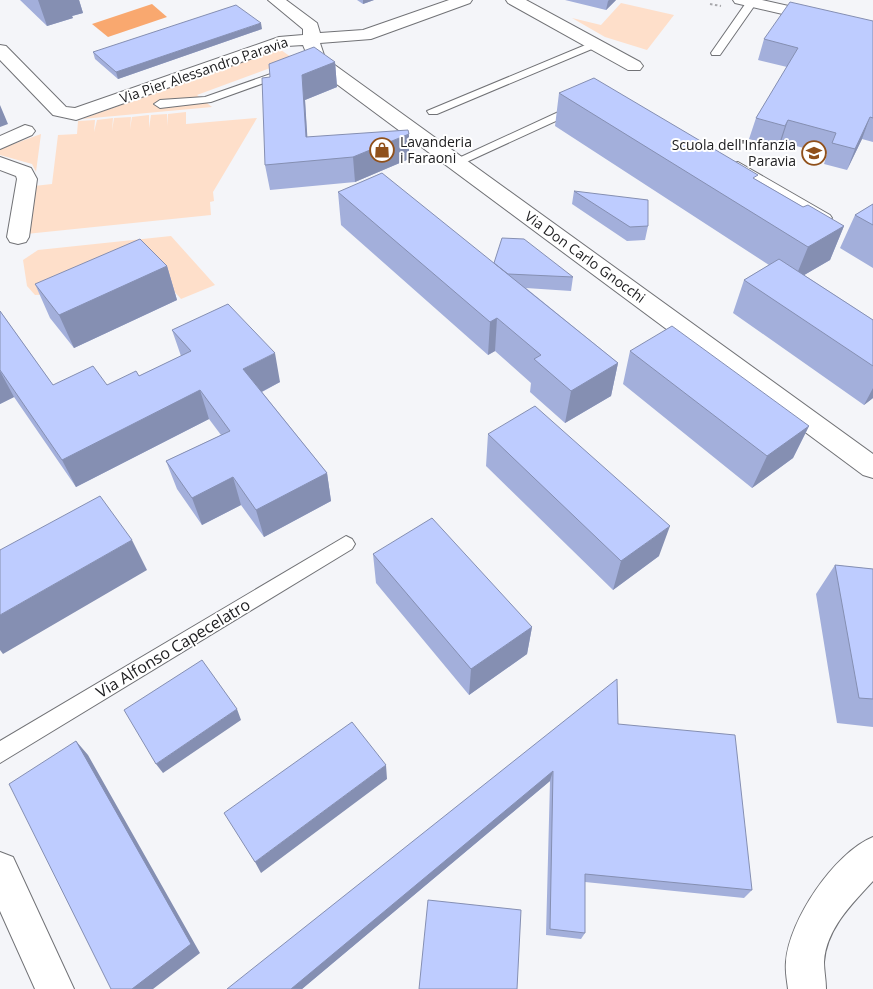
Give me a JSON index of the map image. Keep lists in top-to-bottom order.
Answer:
{
  "streets": {
    "street": ["Via Pier Alessandro Paravia", "Via Don Carlo Gnocchi"],
    "lane": ["Via Alfonso Capecelatro"]
  },
  "places": {
    "shop": ["Lavanderia i Faraoni"],
    "school or university": ["Scuola dell'Infanzia Paravia"]
  }
}
